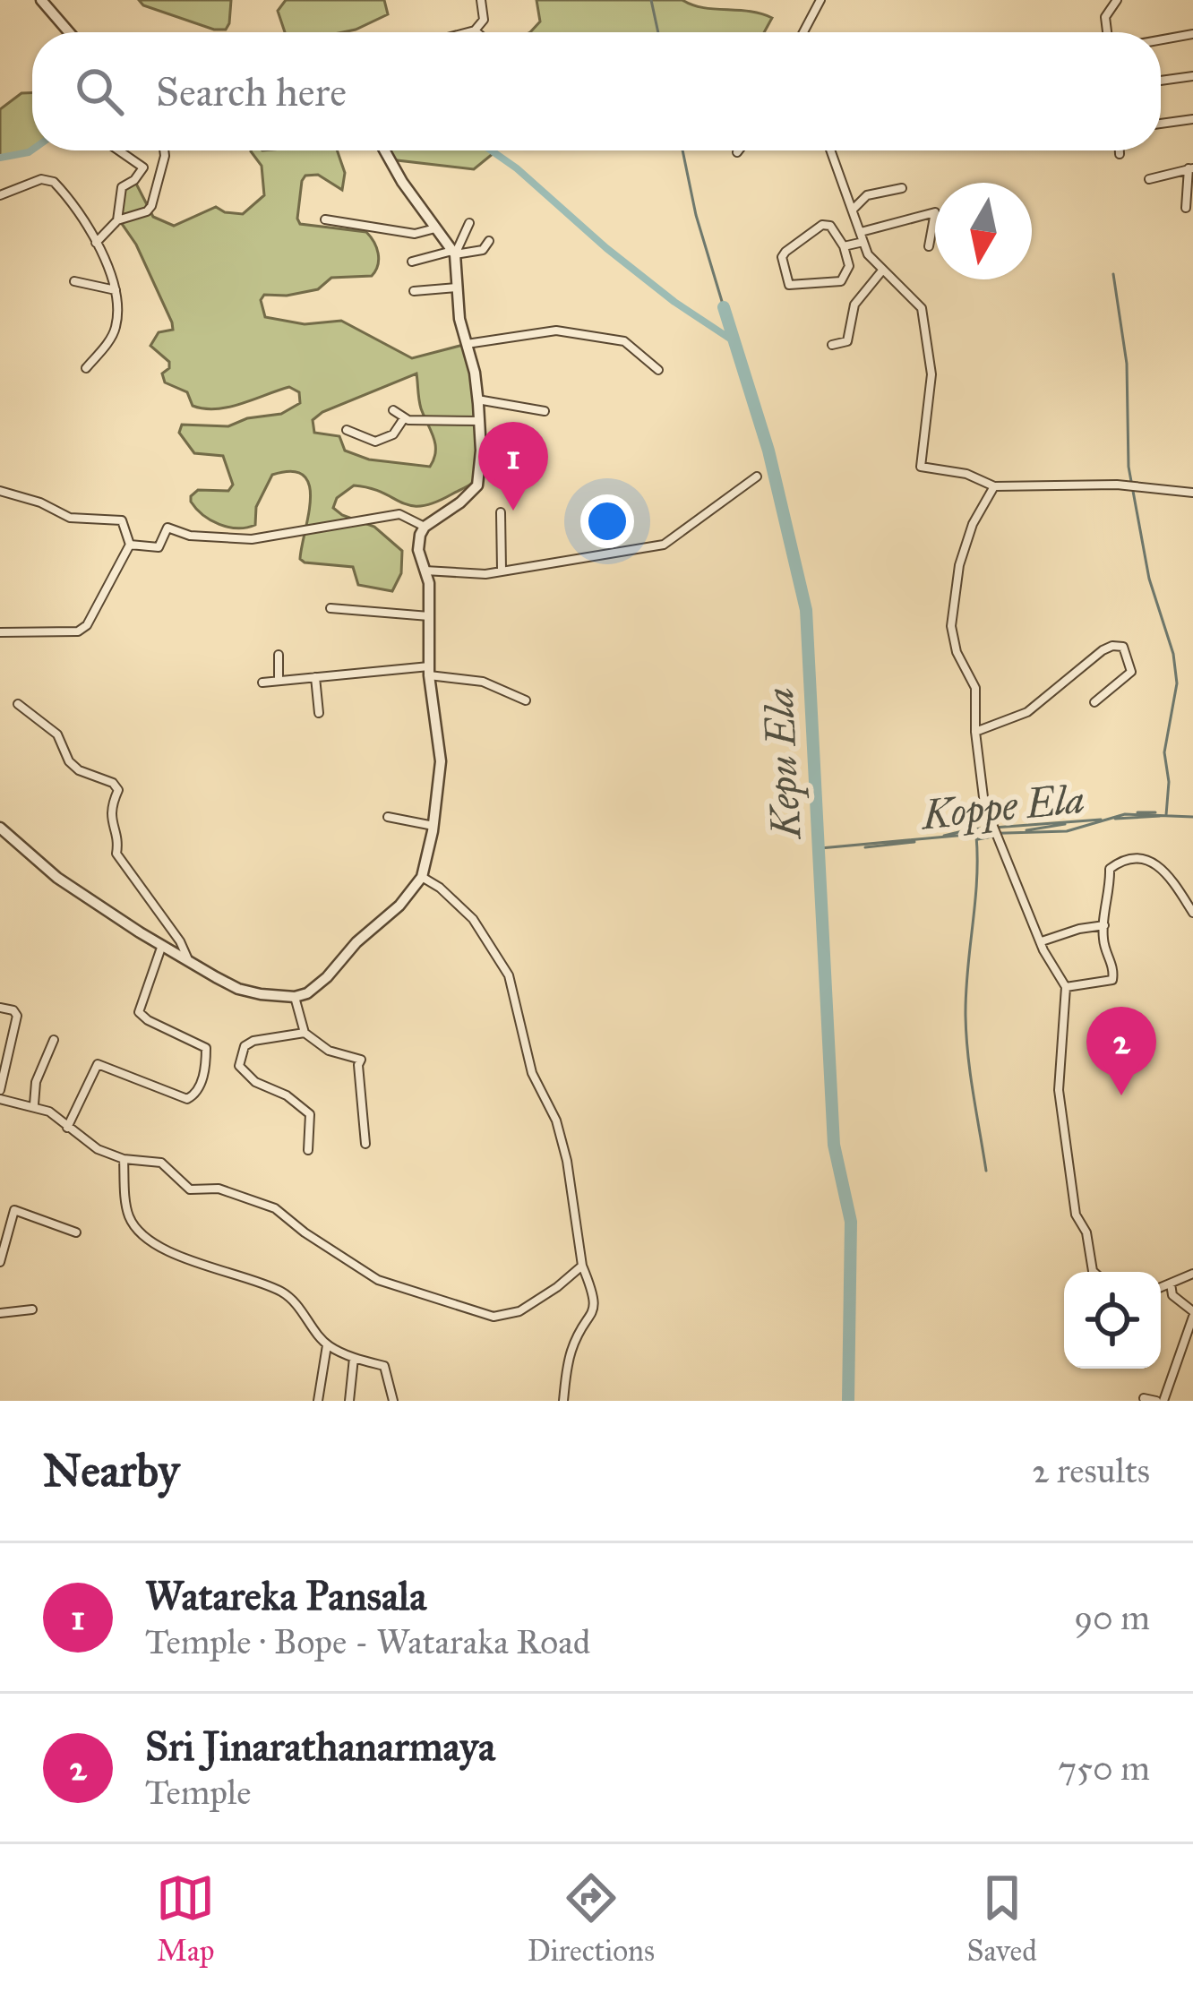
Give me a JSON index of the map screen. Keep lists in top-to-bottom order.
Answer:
{
  "water": ["Kepu Ela", "Koppe Ela"],
  "north": "bottom",
  "page": {
    "search": "Search here",
    "pins": ["1", "2"],
    "heading": ["Nearby", "2 results"],
    "list": [
      {
        "mark": "1",
        "name": "Watareka Pansala",
        "note": "Temple · Bope - Wataraka Road",
        "value": "90 m"
      },
      {
        "mark": "2",
        "name": "Sri Jinarathanarmaya",
        "note": "Temple",
        "value": "750 m"
      }
    ],
    "nav": ["Map", "Directions", "Saved"]
  }
}
